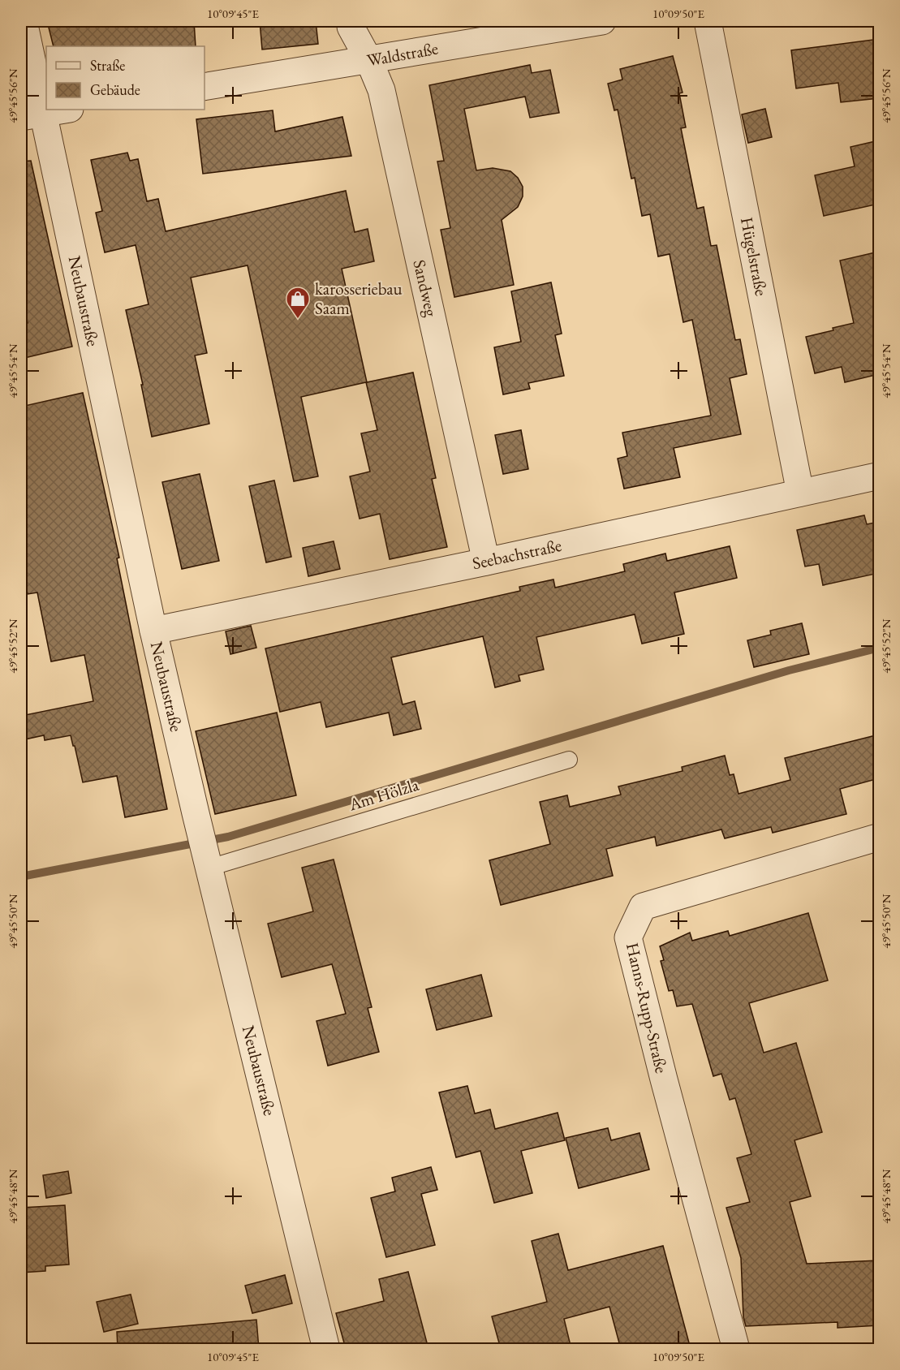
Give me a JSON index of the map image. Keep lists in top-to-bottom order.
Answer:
{
  "streets": {
    "street": [
      "Waldstraße",
      "Hügelstraße",
      "Sandweg",
      "Neubaustraße",
      "Seebachstraße",
      "Hanns-Rupp-Straße"
    ],
    "lane": ["Am Hölzla"]
  },
  "crossings": [
    ["Waldstraße", "Sandweg"],
    ["Hügelstraße", "Seebachstraße"],
    ["Sandweg", "Seebachstraße"],
    ["Neubaustraße", "Seebachstraße"],
    ["Neubaustraße", "Am Hölzla"]
  ],
  "places": {
    "shop": ["karosseriebau Saam"]
  },
  "legend": ["Straße", "Gebäude"],
  "coordinates": [
    "10°09'45\"E",
    "10°09'50\"E",
    "49°45'56\"N",
    "49°45'54\"N",
    "49°45'52\"N",
    "49°45'50\"N",
    "49°45'48\"N"
  ]
}
